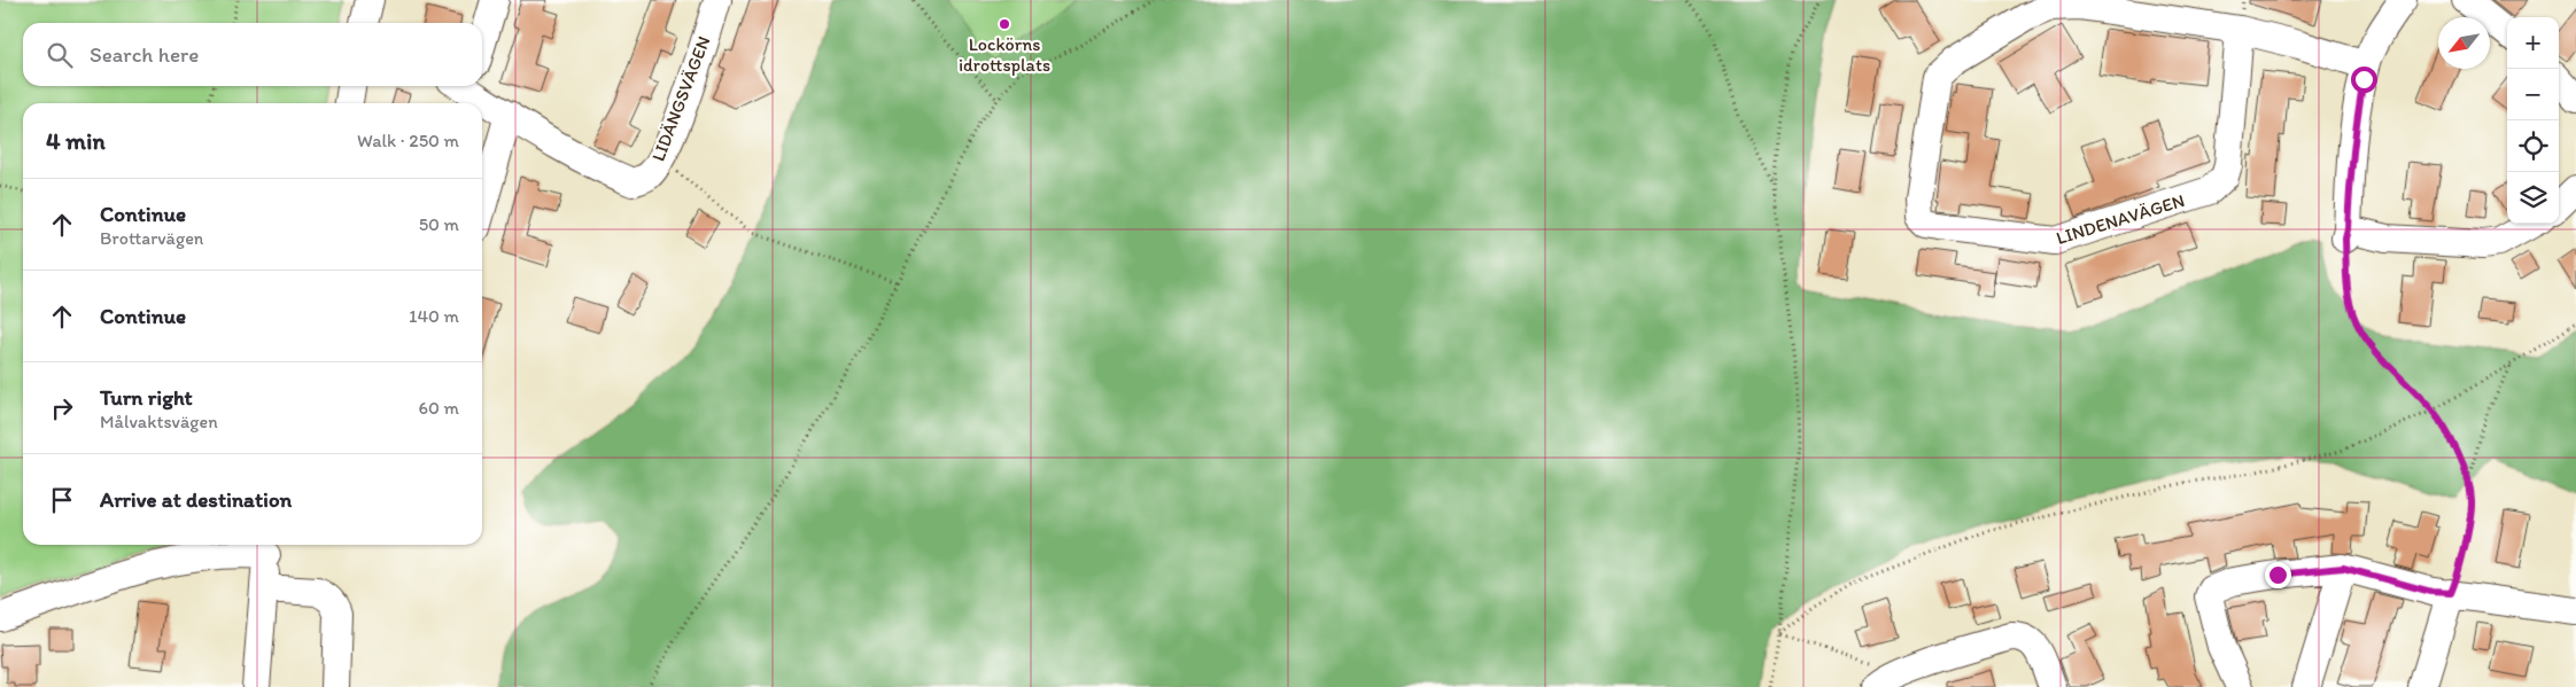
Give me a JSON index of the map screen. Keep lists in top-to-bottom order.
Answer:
{
  "streets": {
    "street": ["LIDÄNGSVÄGEN", "LINDENAVÄGEN"]
  },
  "places": ["Lockörns idrottsplats"],
  "north": "bottom left",
  "page": {
    "map_buttons": ["+", "−"],
    "search": "Search here",
    "heading": ["4 min", "Walk · 250 m"],
    "list": [
      ["Continue", "Brottarvägen", "50 m"],
      ["Continue", "140 m"],
      ["Turn right", "Målvaktsvägen", "60 m"],
      "Arrive at destination"
    ]
  }
}
